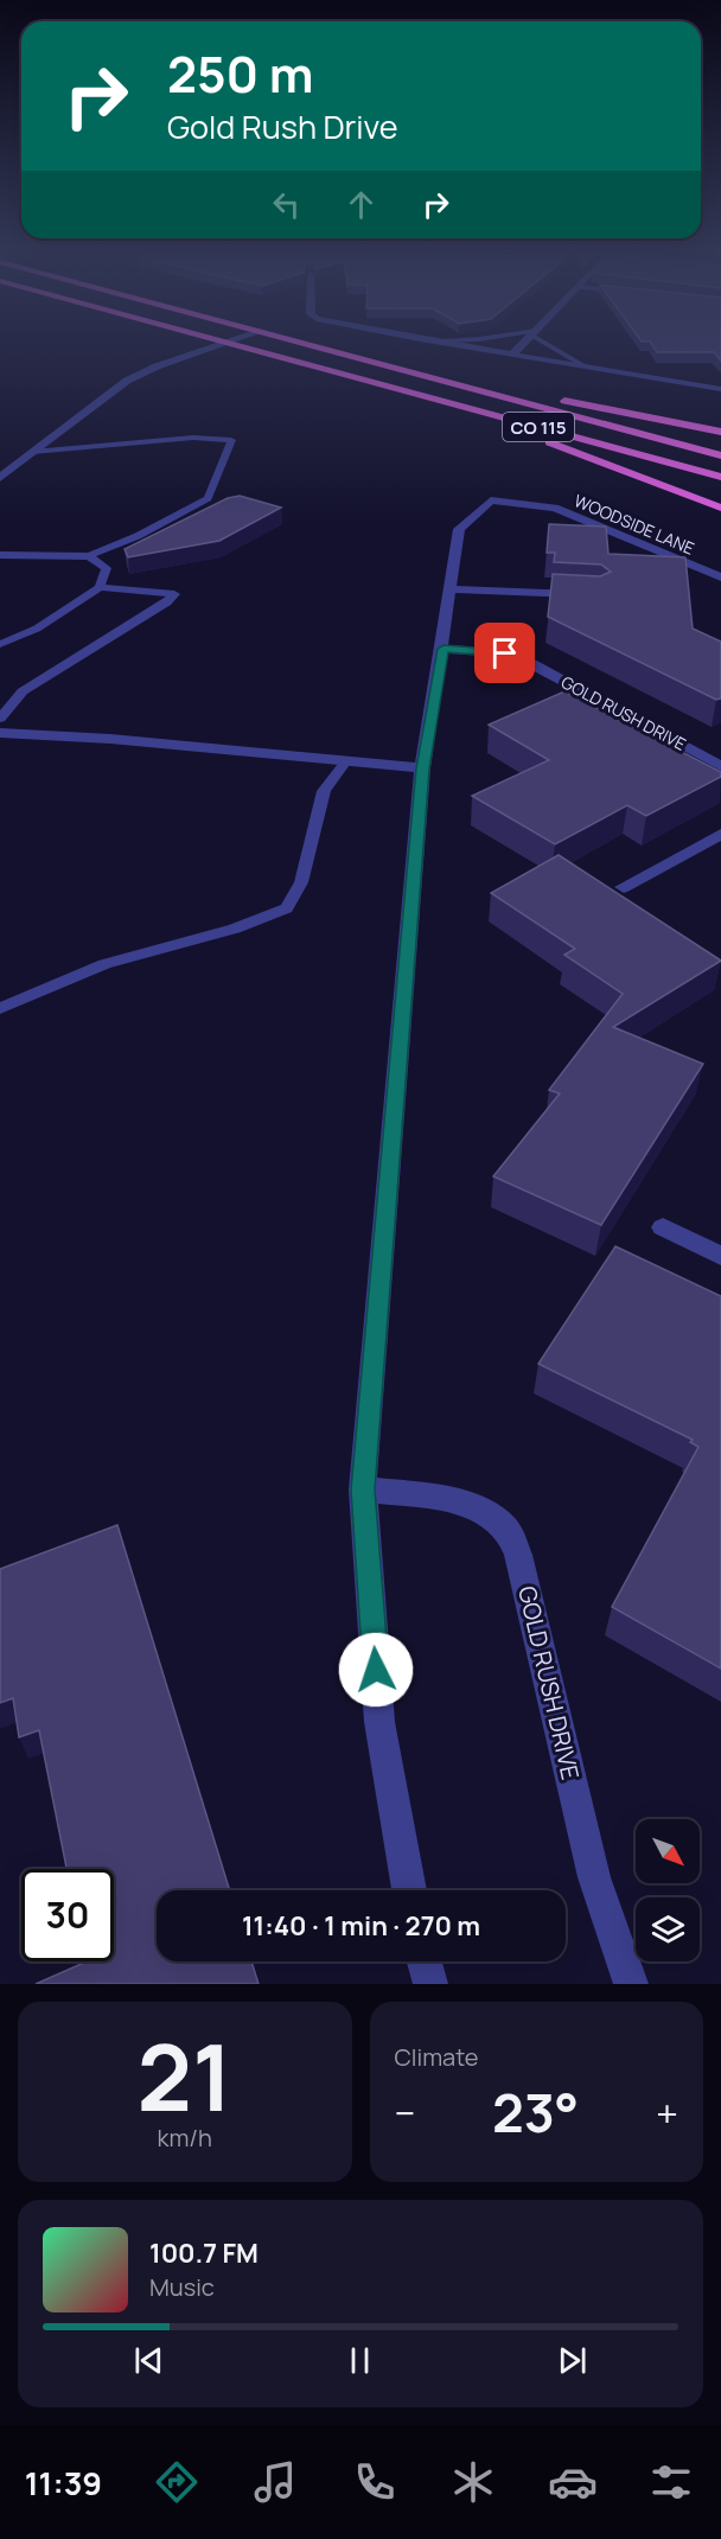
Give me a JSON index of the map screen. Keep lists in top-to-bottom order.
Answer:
{
  "streets": {
    "highway": ["CO 115"],
    "street": ["WOODSIDE LANE", "GOLD RUSH DRIVE"]
  },
  "north": "bottom right",
  "page": {
    "turn": ["250 m", "Gold Rush Drive"],
    "limit": "30",
    "trip": "11:40 · 1 min · 270 m",
    "tile": [
      ["21", "km/h"],
      "Climate"
    ],
    "heat": ["−", "23°", "+"],
    "song": ["100.7 FM", "Music"],
    "tabs": "11:39"
  }
}
